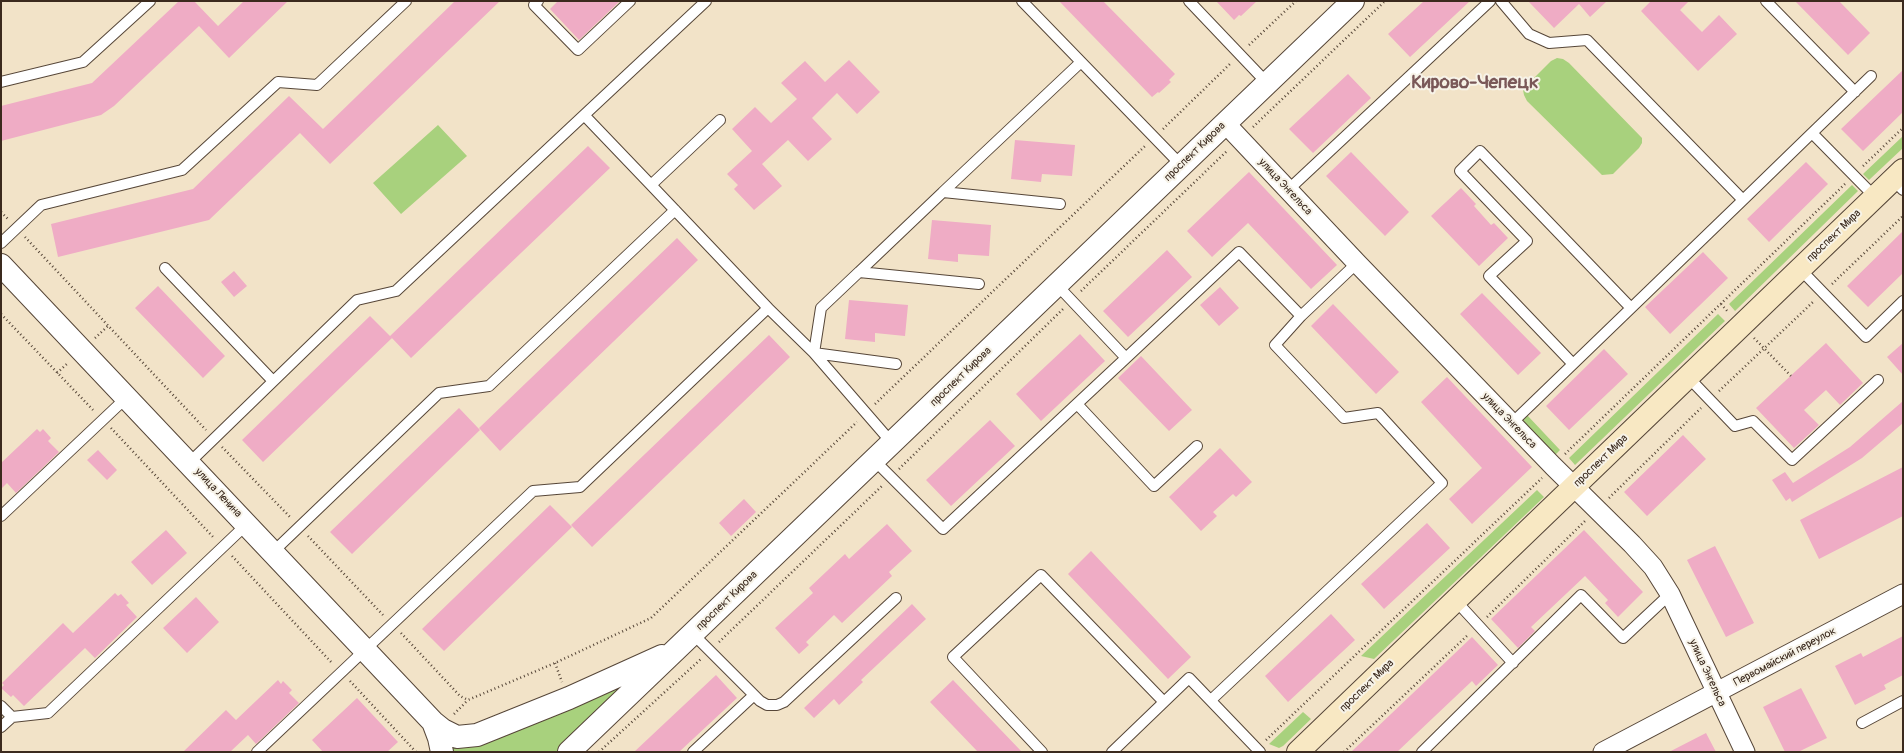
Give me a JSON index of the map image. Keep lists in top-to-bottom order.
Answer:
{
  "streets": {
    "main road": ["проспект Мира"],
    "street": [
      "проспект Кирова",
      "улица Энгельса",
      "улица Ленина",
      "Первомайский переулок"
    ]
  },
  "crossings": [
    ["проспект Кирова", "улица Энгельса"],
    ["улица Энгельса", "проспект Мира"],
    ["улица Энгельса", "Первомайский переулок"]
  ],
  "districts": ["Кирово-Чепецк"]
}
